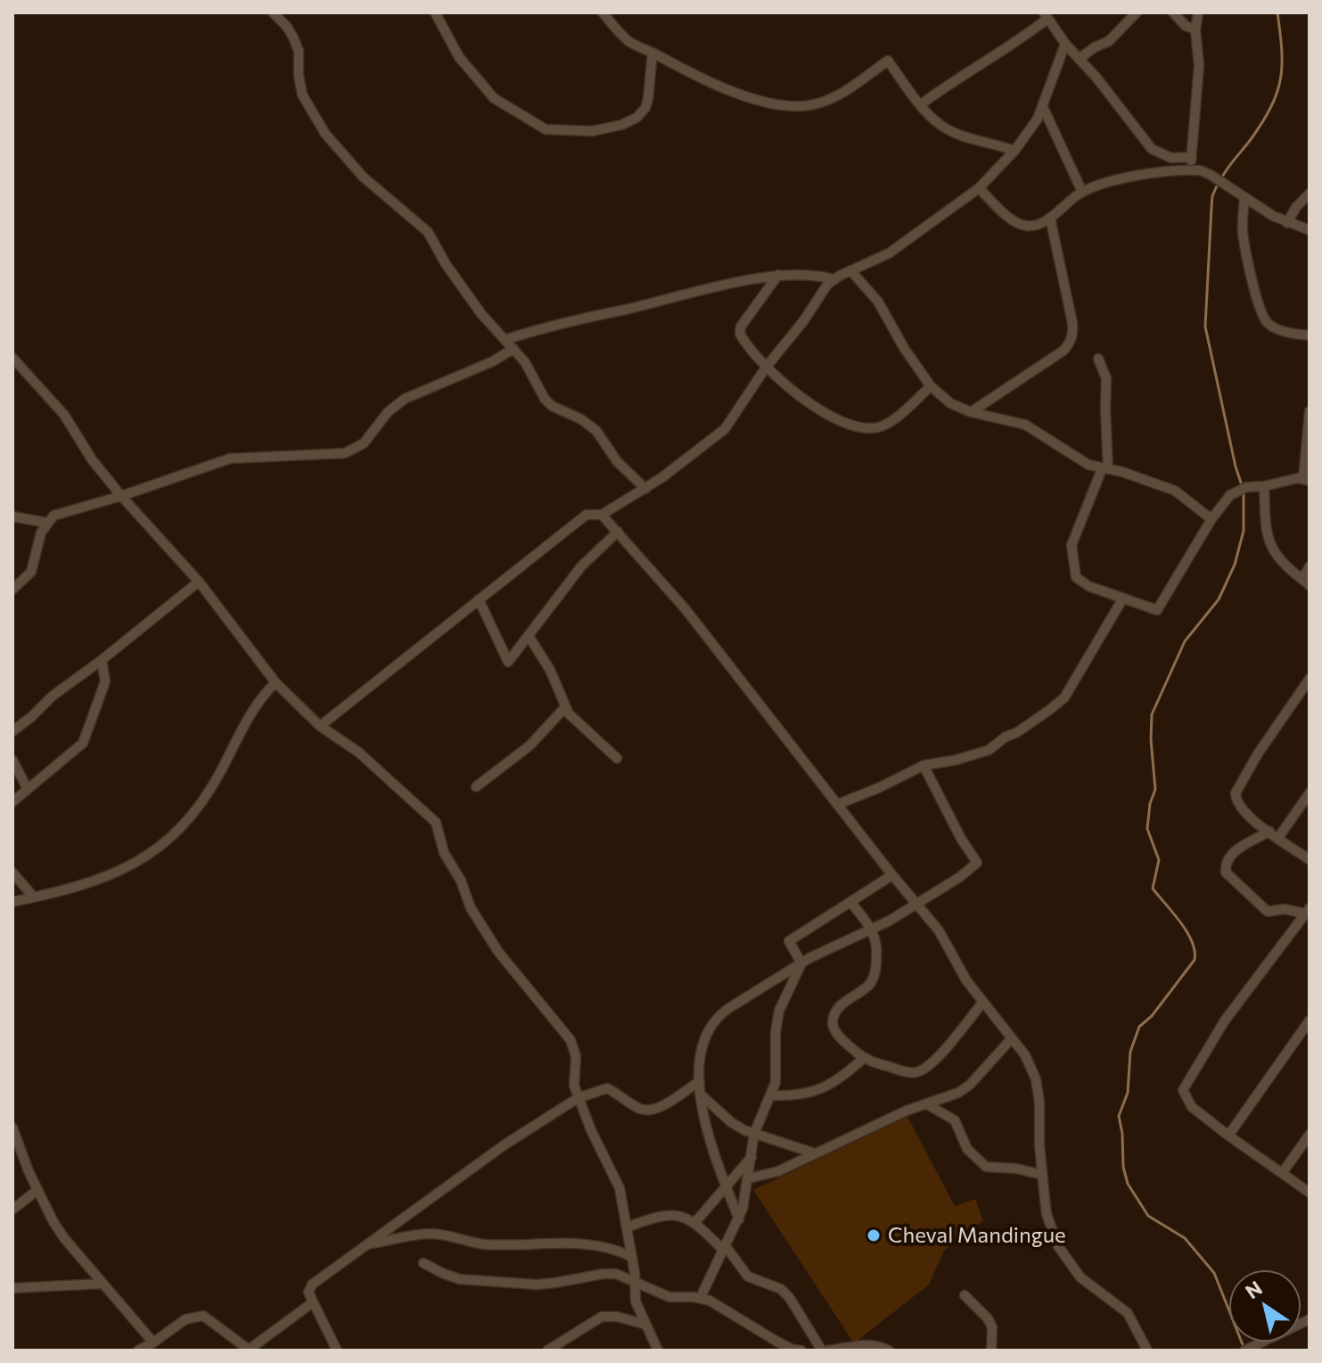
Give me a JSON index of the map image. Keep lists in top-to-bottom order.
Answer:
{
  "places": ["Cheval Mandingue"],
  "north": "top left"
}
